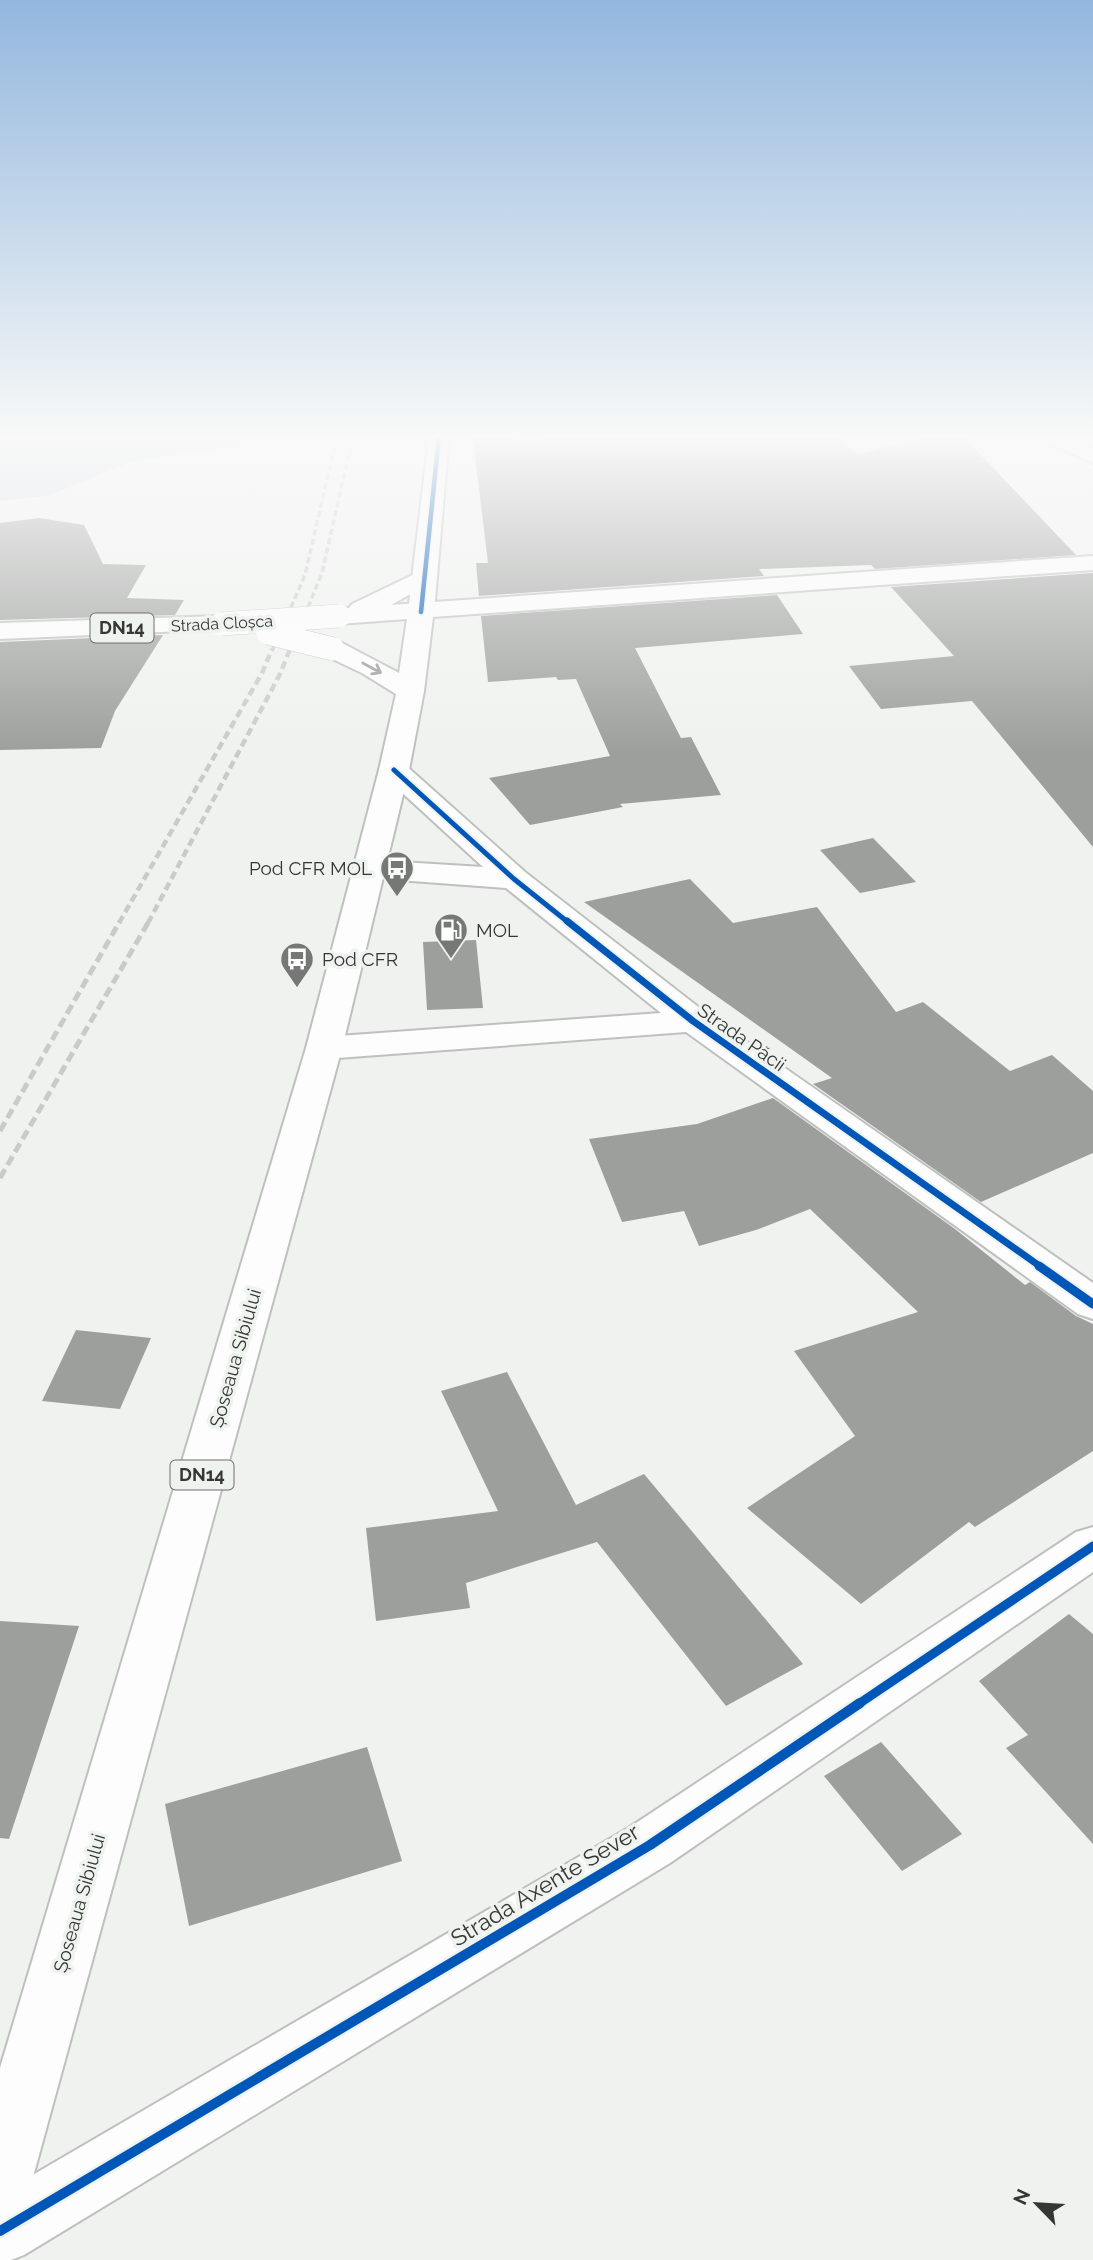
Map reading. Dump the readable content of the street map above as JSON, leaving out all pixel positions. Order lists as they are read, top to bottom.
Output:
{
  "streets": {
    "main road": [
      "Strada Cloșca",
      "DN14",
      "Strada Păcii",
      "Șoseaua Sibiului",
      "Strada Axente Sever"
    ]
  },
  "crossings": [
    ["Strada Cloșca", "DN14"],
    ["Strada Cloșca", "Șoseaua Sibiului"],
    ["DN14", "Șoseaua Sibiului"],
    ["Strada Păcii", "Șoseaua Sibiului"]
  ],
  "places": {
    "bus stop": ["Pod CFR MOL", "Pod CFR"],
    "fuel station": ["MOL"]
  },
  "north": "top left"
}
